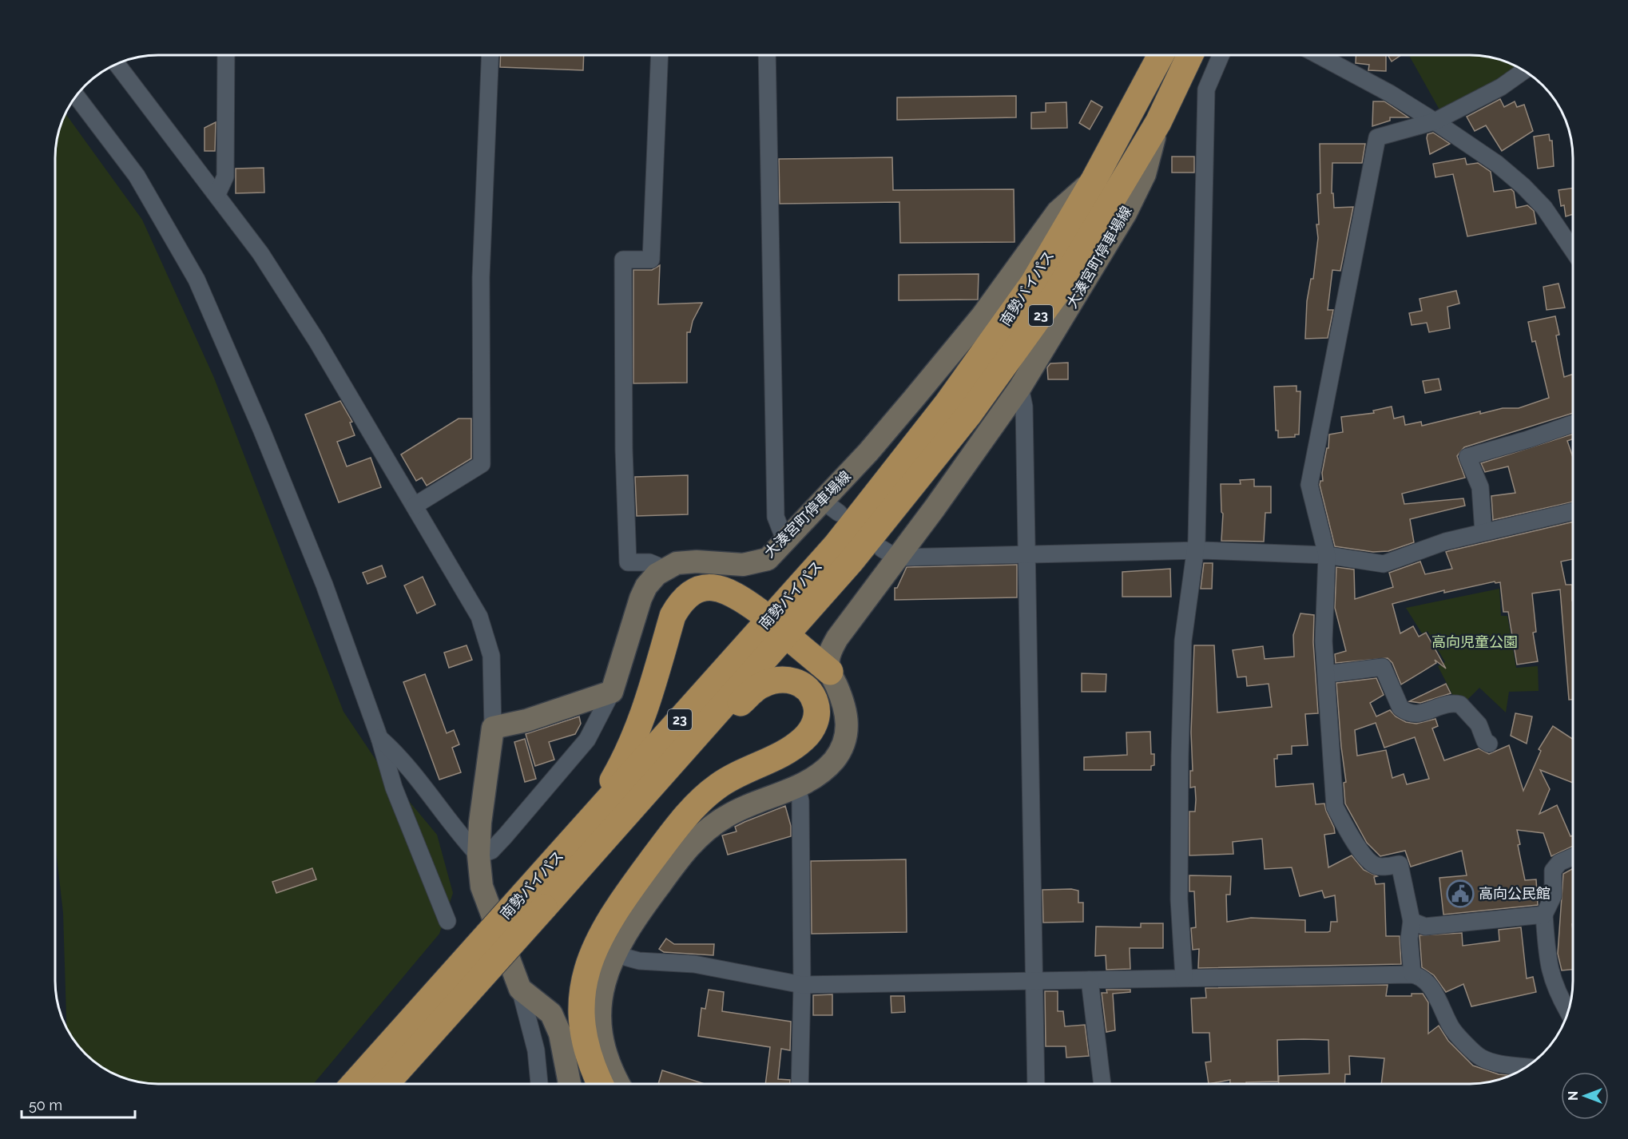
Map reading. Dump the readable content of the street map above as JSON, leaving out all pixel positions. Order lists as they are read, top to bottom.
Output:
{
  "streets": {
    "highway": ["南勢バイパス", "23"],
    "main road": ["大湊宮町停車場線"]
  },
  "crossings": [
    ["大湊宮町停車場線", "南勢バイパス"]
  ],
  "parks": ["高向児童公園"],
  "places": {
    "public building": ["高向公民館"]
  },
  "scale_bar": "50 m",
  "north": "left"
}
